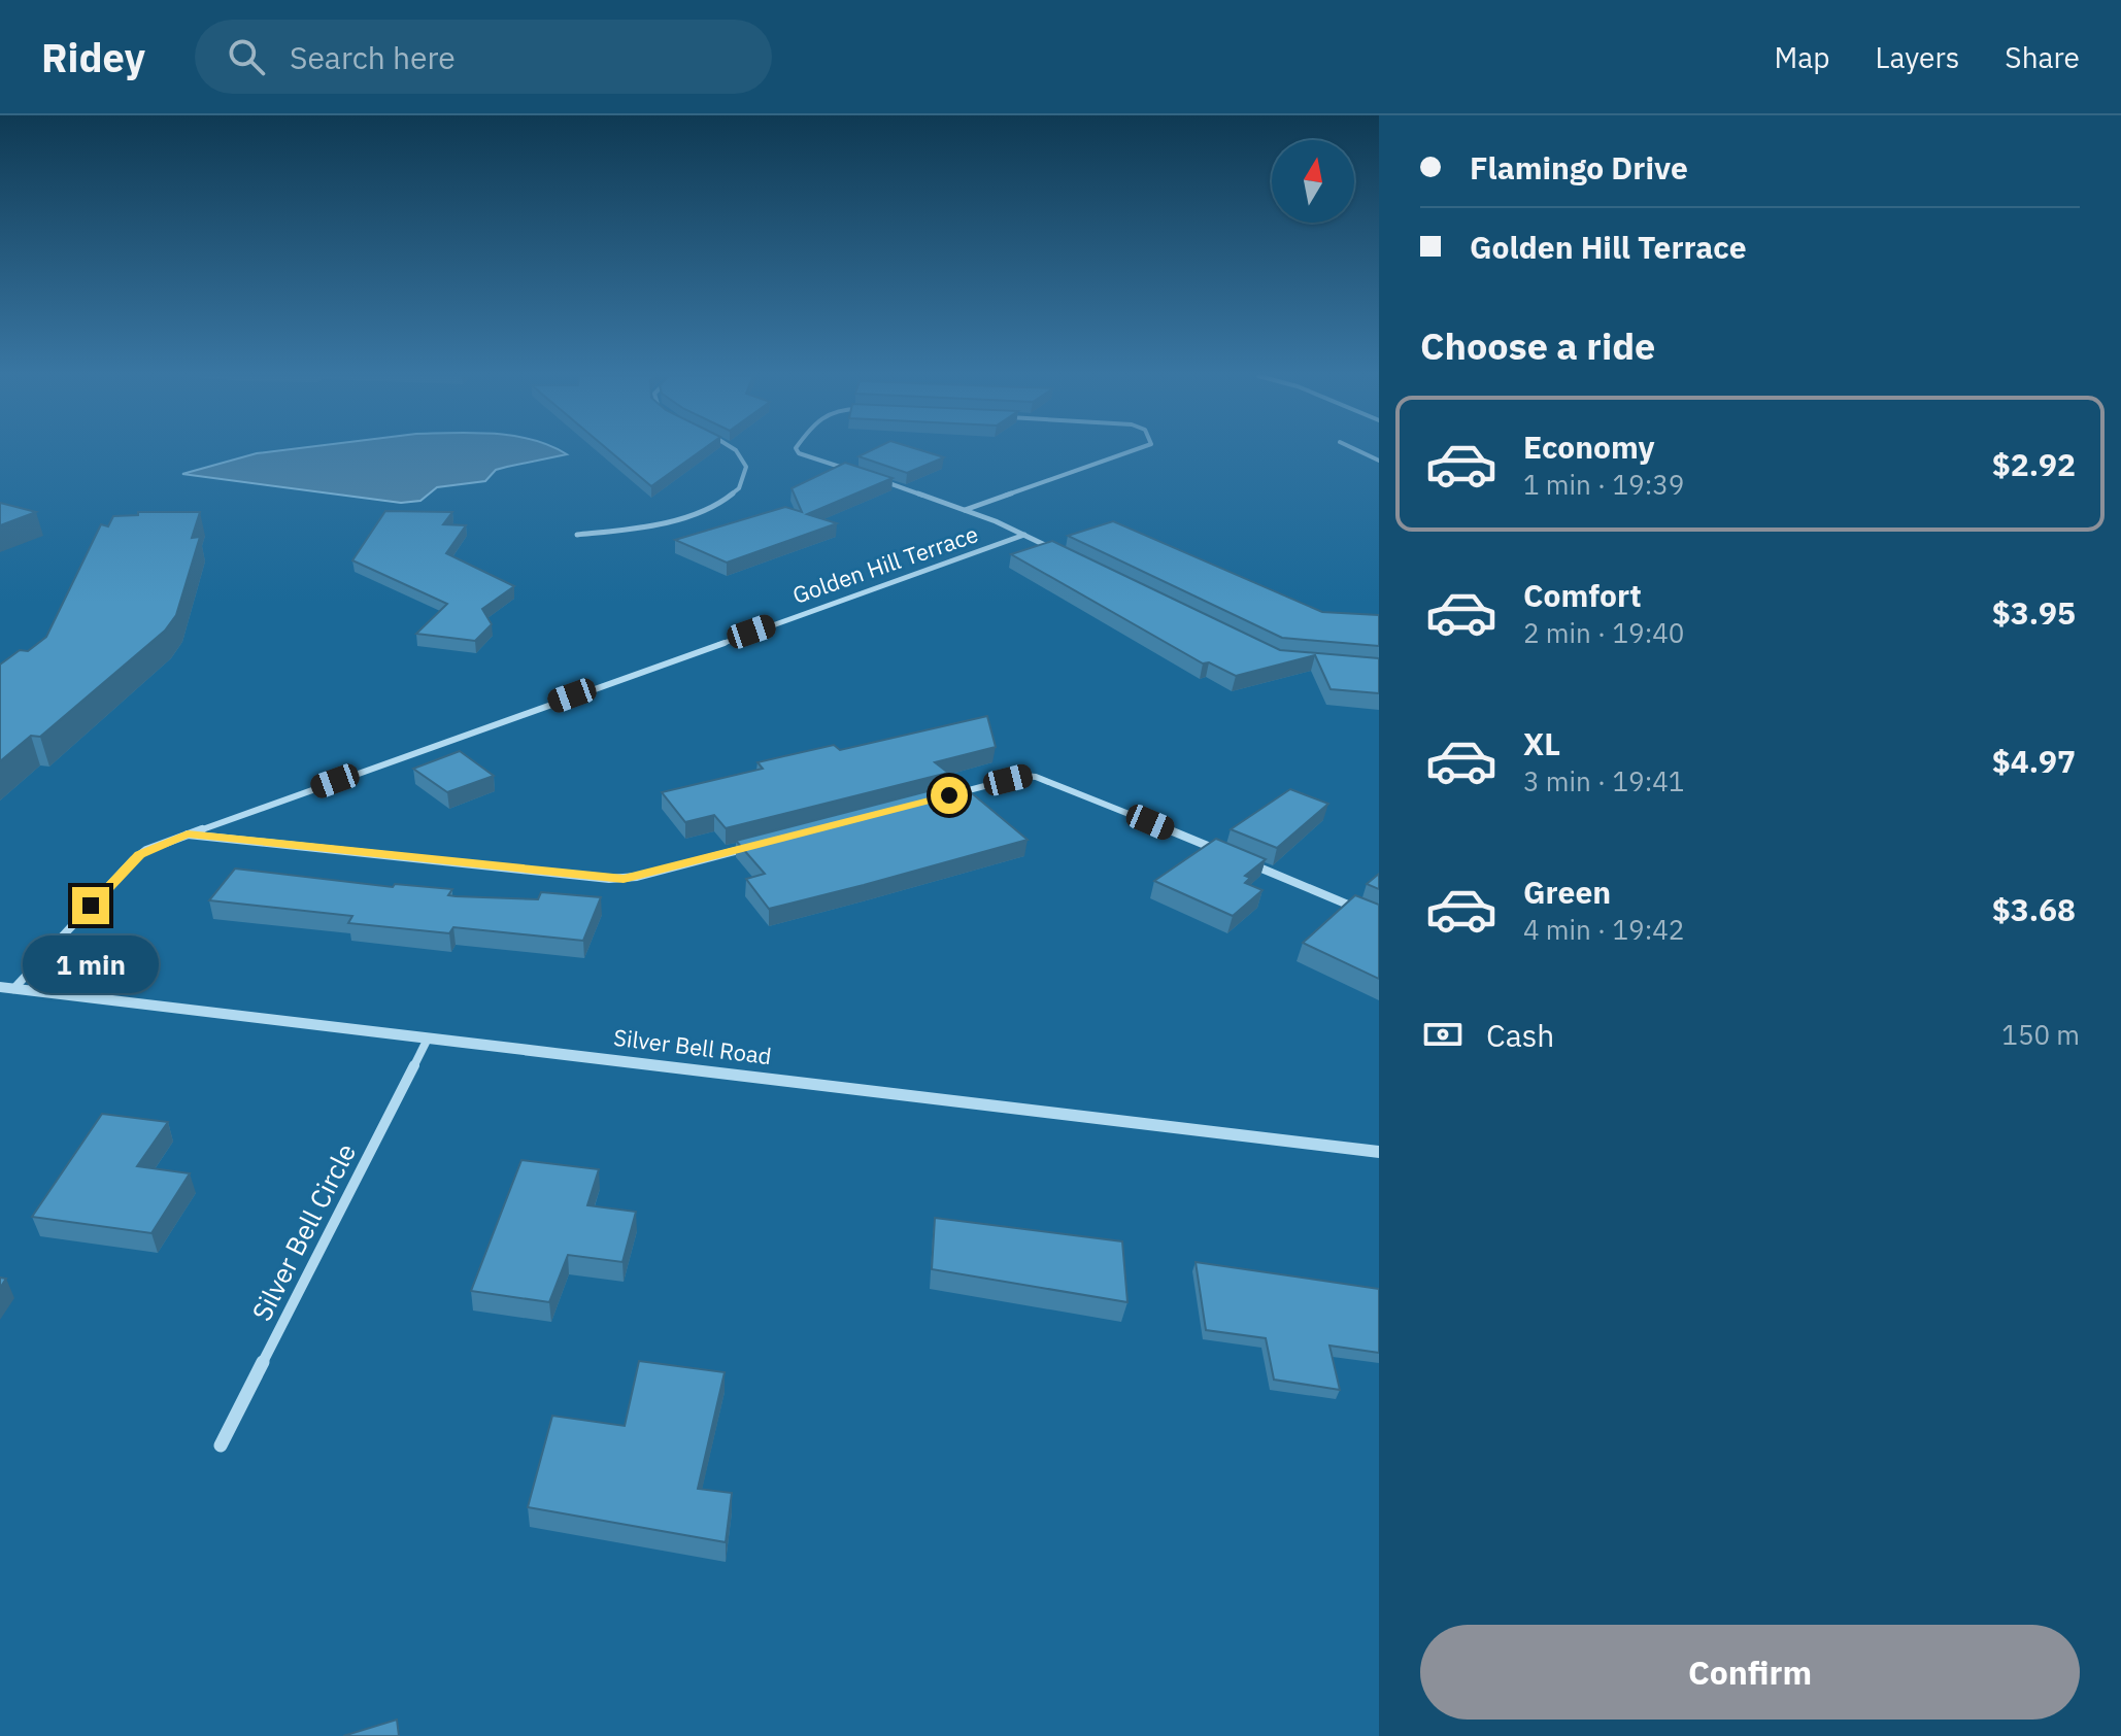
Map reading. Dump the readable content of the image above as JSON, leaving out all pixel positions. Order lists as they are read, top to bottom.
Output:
{
  "streets": {
    "street": ["Golden Hill Terrace", "Silver Bell Road", "Silver Bell Circle"]
  },
  "crossings": [
    ["Golden Hill Terrace", "Silver Bell Road"],
    ["Silver Bell Road", "Silver Bell Circle"]
  ],
  "north": "top",
  "page": {
    "header": "Ridey",
    "search": "Search here",
    "nav": ["Map", "Layers", "Share"],
    "banner": ["Flamingo Drive", "Golden Hill Terrace"],
    "heading": "Choose a ride",
    "list": [
      {
        "name": "Economy",
        "note": "1 min · 19:39",
        "value": "$2.92"
      },
      {
        "name": "Comfort",
        "note": "2 min · 19:40",
        "value": "$3.95"
      },
      {
        "name": "XL",
        "note": "3 min · 19:41",
        "value": "$4.97"
      },
      {
        "name": "Green",
        "note": "4 min · 19:42",
        "value": "$3.68"
      }
    ],
    "bubble": "1 min",
    "pay": ["Cash", "150 m"],
    "buttons": "Confirm"
  }
}
